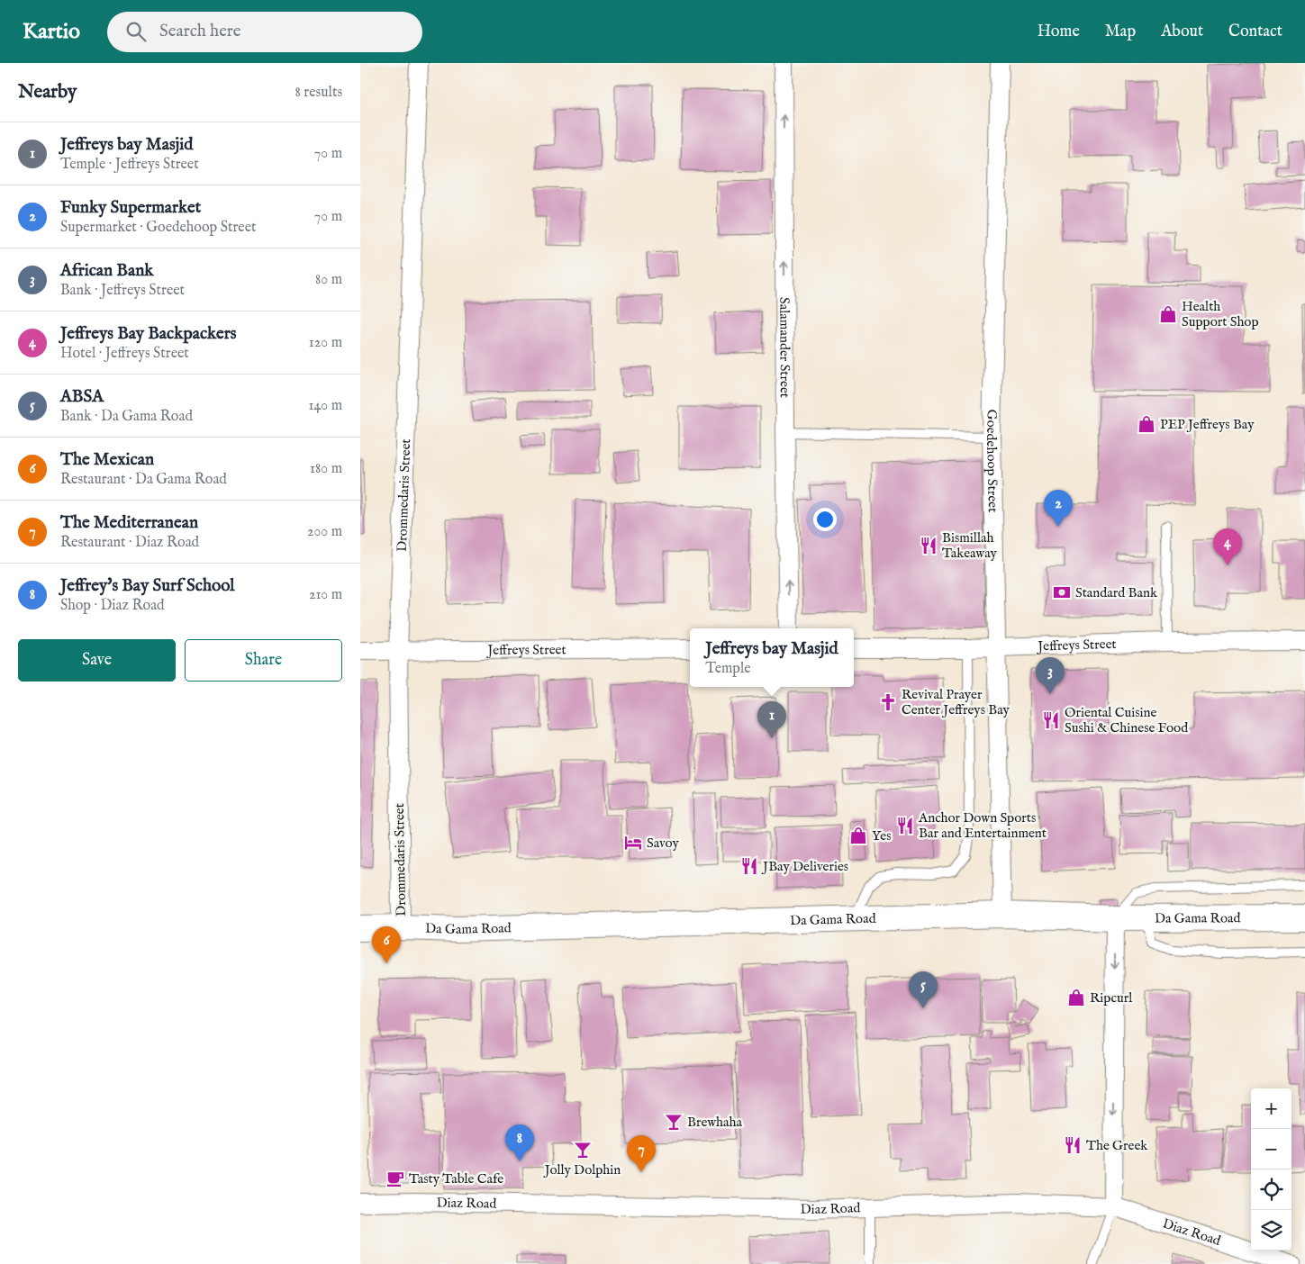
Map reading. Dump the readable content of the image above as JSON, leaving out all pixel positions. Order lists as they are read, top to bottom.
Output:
{
  "streets": {
    "street": [
      "Salamander Street",
      "Goedehoop Street",
      "Drommedaris Street",
      "Jeffreys Street",
      "Da Gama Road",
      "Diaz Road"
    ]
  },
  "crossings": [
    ["Goedehoop Street", "Jeffreys Street"],
    ["Goedehoop Street", "Da Gama Road"],
    ["Drommedaris Street", "Jeffreys Street"],
    ["Drommedaris Street", "Da Gama Road"]
  ],
  "one_way": ["Salamander Street"],
  "places": {
    "shop": [
      "Health Support Shop",
      "PEP Jeffreys Bay",
      "Yes",
      "Ripcurl"
    ],
    "restaurant": [
      "Bismillah Takeaway",
      "Oriental Cuisine Sushi & Chinese Food",
      "Anchor Down Sports Bar and Entertainment",
      "JBay Deliveries",
      "The Greek"
    ],
    "bank": ["Standard Bank"],
    "church": ["Revival Prayer Center Jeffreys Bay"],
    "hotel": ["Savoy"],
    "bar": ["Brewhaha", "Jolly Dolphin"],
    "cafe": ["Tasty Table Cafe"]
  },
  "page": {
    "header": "Kartio",
    "search": "Search here",
    "nav": [
      "Home",
      "Map",
      "About",
      "Contact"
    ],
    "heading": ["Nearby", "8 results"],
    "list": [
      {
        "mark": "1",
        "name": "Jeffreys bay Masjid",
        "note": "Temple · Jeffreys Street",
        "value": "70 m"
      },
      {
        "mark": "2",
        "name": "Funky Supermarket",
        "note": "Supermarket · Goedehoop Street",
        "value": "70 m"
      },
      {
        "mark": "3",
        "name": "African Bank",
        "note": "Bank · Jeffreys Street",
        "value": "80 m"
      },
      {
        "mark": "4",
        "name": "Jeffreys Bay Backpackers",
        "note": "Hotel · Jeffreys Street",
        "value": "120 m"
      },
      {
        "mark": "5",
        "name": "ABSA",
        "note": "Bank · Da Gama Road",
        "value": "140 m"
      },
      {
        "mark": "6",
        "name": "The Mexican",
        "note": "Restaurant · Da Gama Road",
        "value": "180 m"
      },
      {
        "mark": "7",
        "name": "The Mediterranean",
        "note": "Restaurant · Diaz Road",
        "value": "200 m"
      },
      {
        "mark": "8",
        "name": "Jeffrey's Bay Surf School",
        "note": "Shop · Diaz Road",
        "value": "210 m"
      }
    ],
    "pins": [
      "2",
      "4",
      "3",
      "1",
      "6",
      "5",
      "8",
      "7"
    ],
    "buttons": ["Save", "Share"],
    "popup": ["Jeffreys bay Masjid", "Temple"],
    "map_buttons": ["+", "−"]
  }
}
